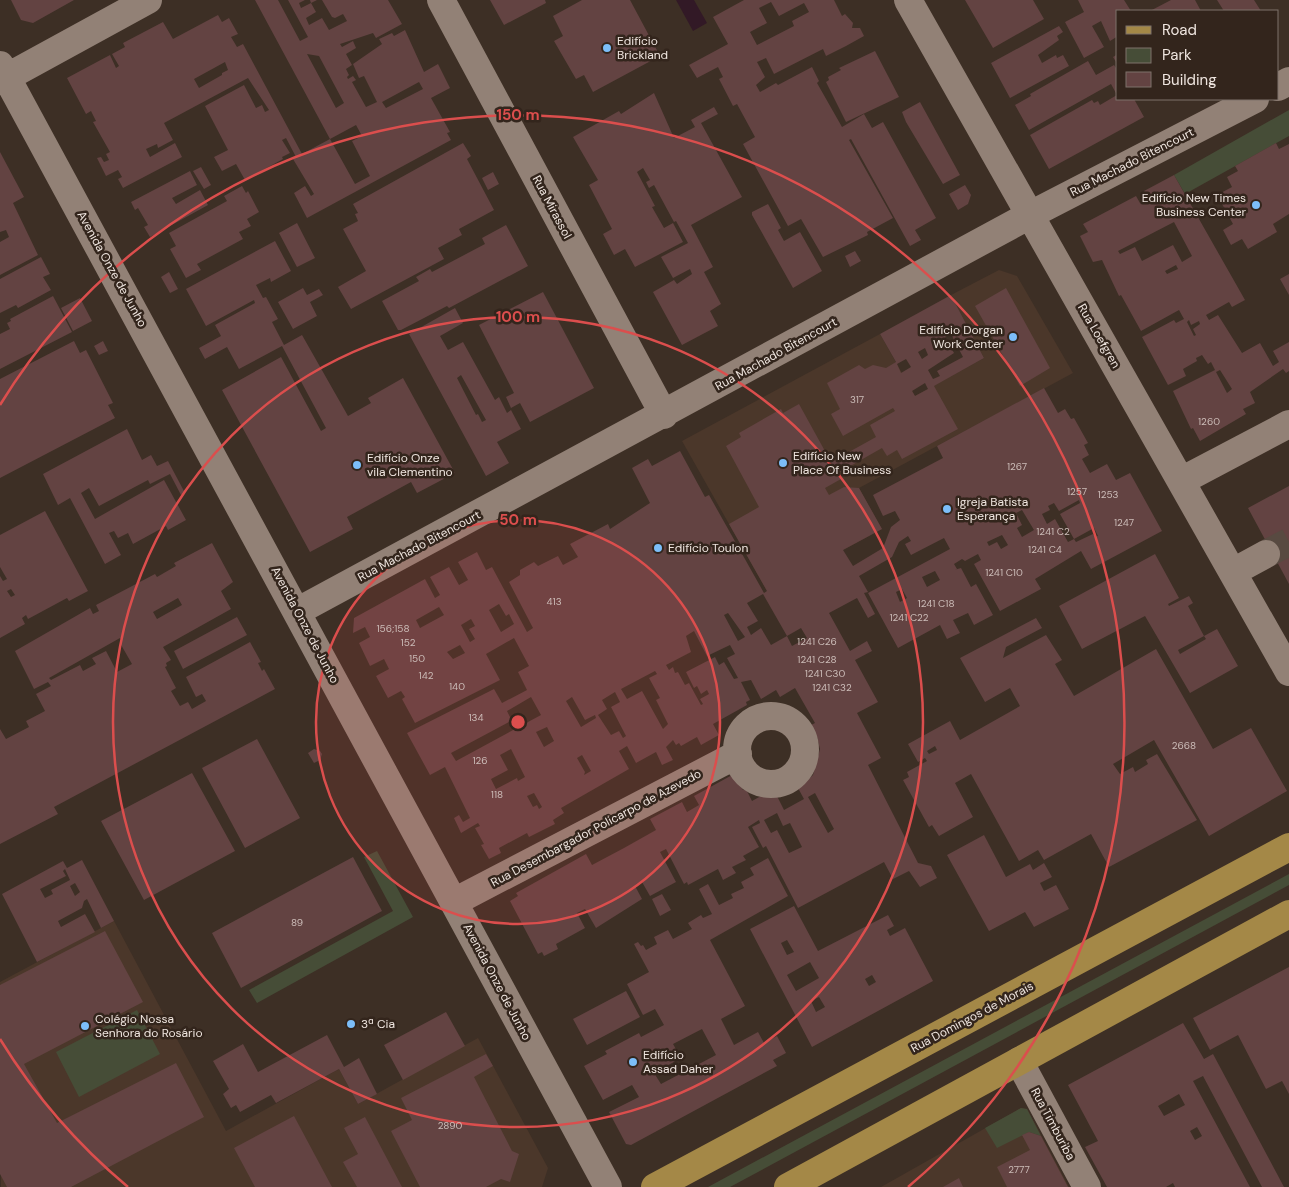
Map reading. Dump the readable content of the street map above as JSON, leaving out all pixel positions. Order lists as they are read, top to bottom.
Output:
{
  "streets": {
    "main road": ["Rua Domingos de Morais"],
    "street": [
      "Rua Machado Bitencourt",
      "Rua Mirassol",
      "Avenida Onze de Junho",
      "Rua Loefgren",
      "Rua Desembargador Policarpo de Azevedo",
      "Rua Timburiba"
    ]
  },
  "crossings": [
    ["Rua Machado Bitencourt", "Rua Mirassol"],
    ["Rua Machado Bitencourt", "Avenida Onze de Junho"],
    ["Rua Machado Bitencourt", "Rua Loefgren"],
    ["Avenida Onze de Junho", "Rua Desembargador Policarpo de Azevedo"]
  ],
  "places": [
    "Edifício Brickland",
    "Edifício New Times Business Center",
    "Edifício Dorgan Work Center",
    "Edifício New Place Of Business",
    "Edifício Onze vila Clementino",
    "Igreja Batista Esperança",
    "Edifício Toulon",
    "3ª Cia",
    "Colégio Nossa Senhora do Rosário",
    "Edifício Assad Daher"
  ],
  "house_numbers": [
    "317",
    "1260",
    "1267",
    "1257",
    "1253",
    "1247",
    "1241 C2",
    "1241 C4",
    "1241 C10",
    "413",
    "1241 C18",
    "1241 C22",
    "156;158",
    "1241 C26",
    "152",
    "150",
    "1241 C28",
    "1241 C30",
    "142",
    "140",
    "1241 C32",
    "134",
    "2668",
    "126",
    "118",
    "89",
    "2890",
    "2777"
  ],
  "legend": ["Road", "Park", "Building"],
  "rings": ["150 m", "100 m", "50 m"]
}
